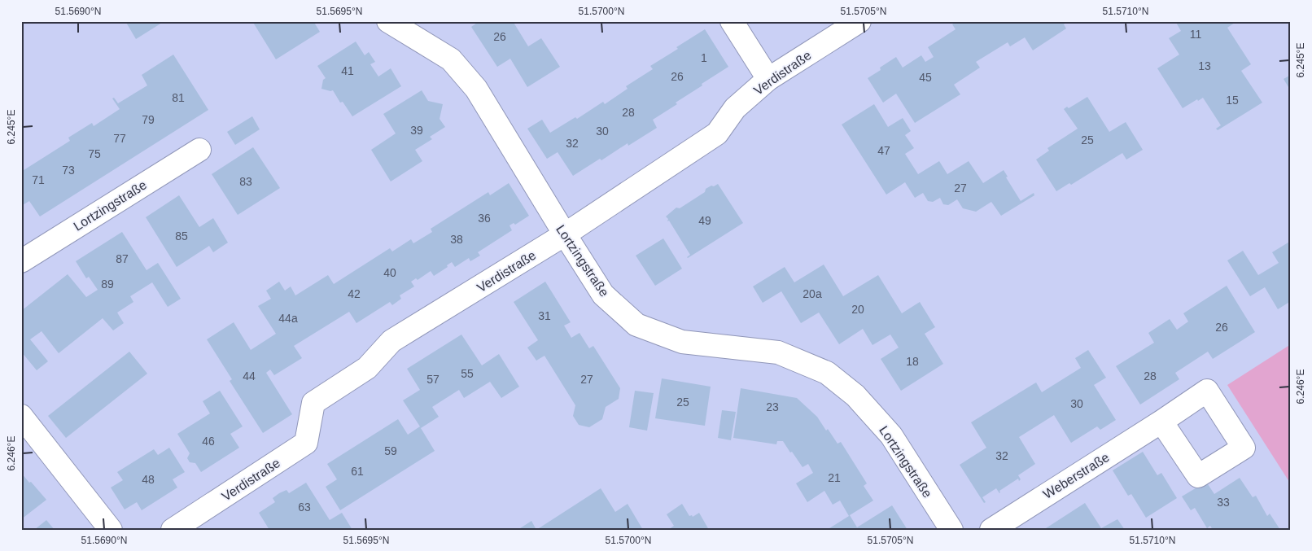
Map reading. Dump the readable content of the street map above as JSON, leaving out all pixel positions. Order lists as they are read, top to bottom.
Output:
{
  "streets": {
    "street": ["Verdistraße", "Lortzingstraße", "Weberstraße"]
  },
  "crossings": [
    ["Verdistraße", "Lortzingstraße"]
  ],
  "house_numbers": [
    "11",
    "26",
    "1",
    "13",
    "41",
    "26",
    "45",
    "81",
    "15",
    "28",
    "79",
    "39",
    "30",
    "77",
    "25",
    "32",
    "47",
    "75",
    "73",
    "71",
    "83",
    "27",
    "36",
    "49",
    "85",
    "38",
    "87",
    "40",
    "89",
    "42",
    "20a",
    "20",
    "31",
    "44a",
    "26",
    "18",
    "55",
    "44",
    "28",
    "57",
    "27",
    "25",
    "30",
    "23",
    "46",
    "59",
    "32",
    "61",
    "21",
    "48",
    "33",
    "63"
  ],
  "coordinates": [
    "51.5690°N",
    "51.5695°N",
    "51.5700°N",
    "51.5705°N",
    "51.5710°N",
    "6.245°E",
    "6.246°E"
  ]
}
